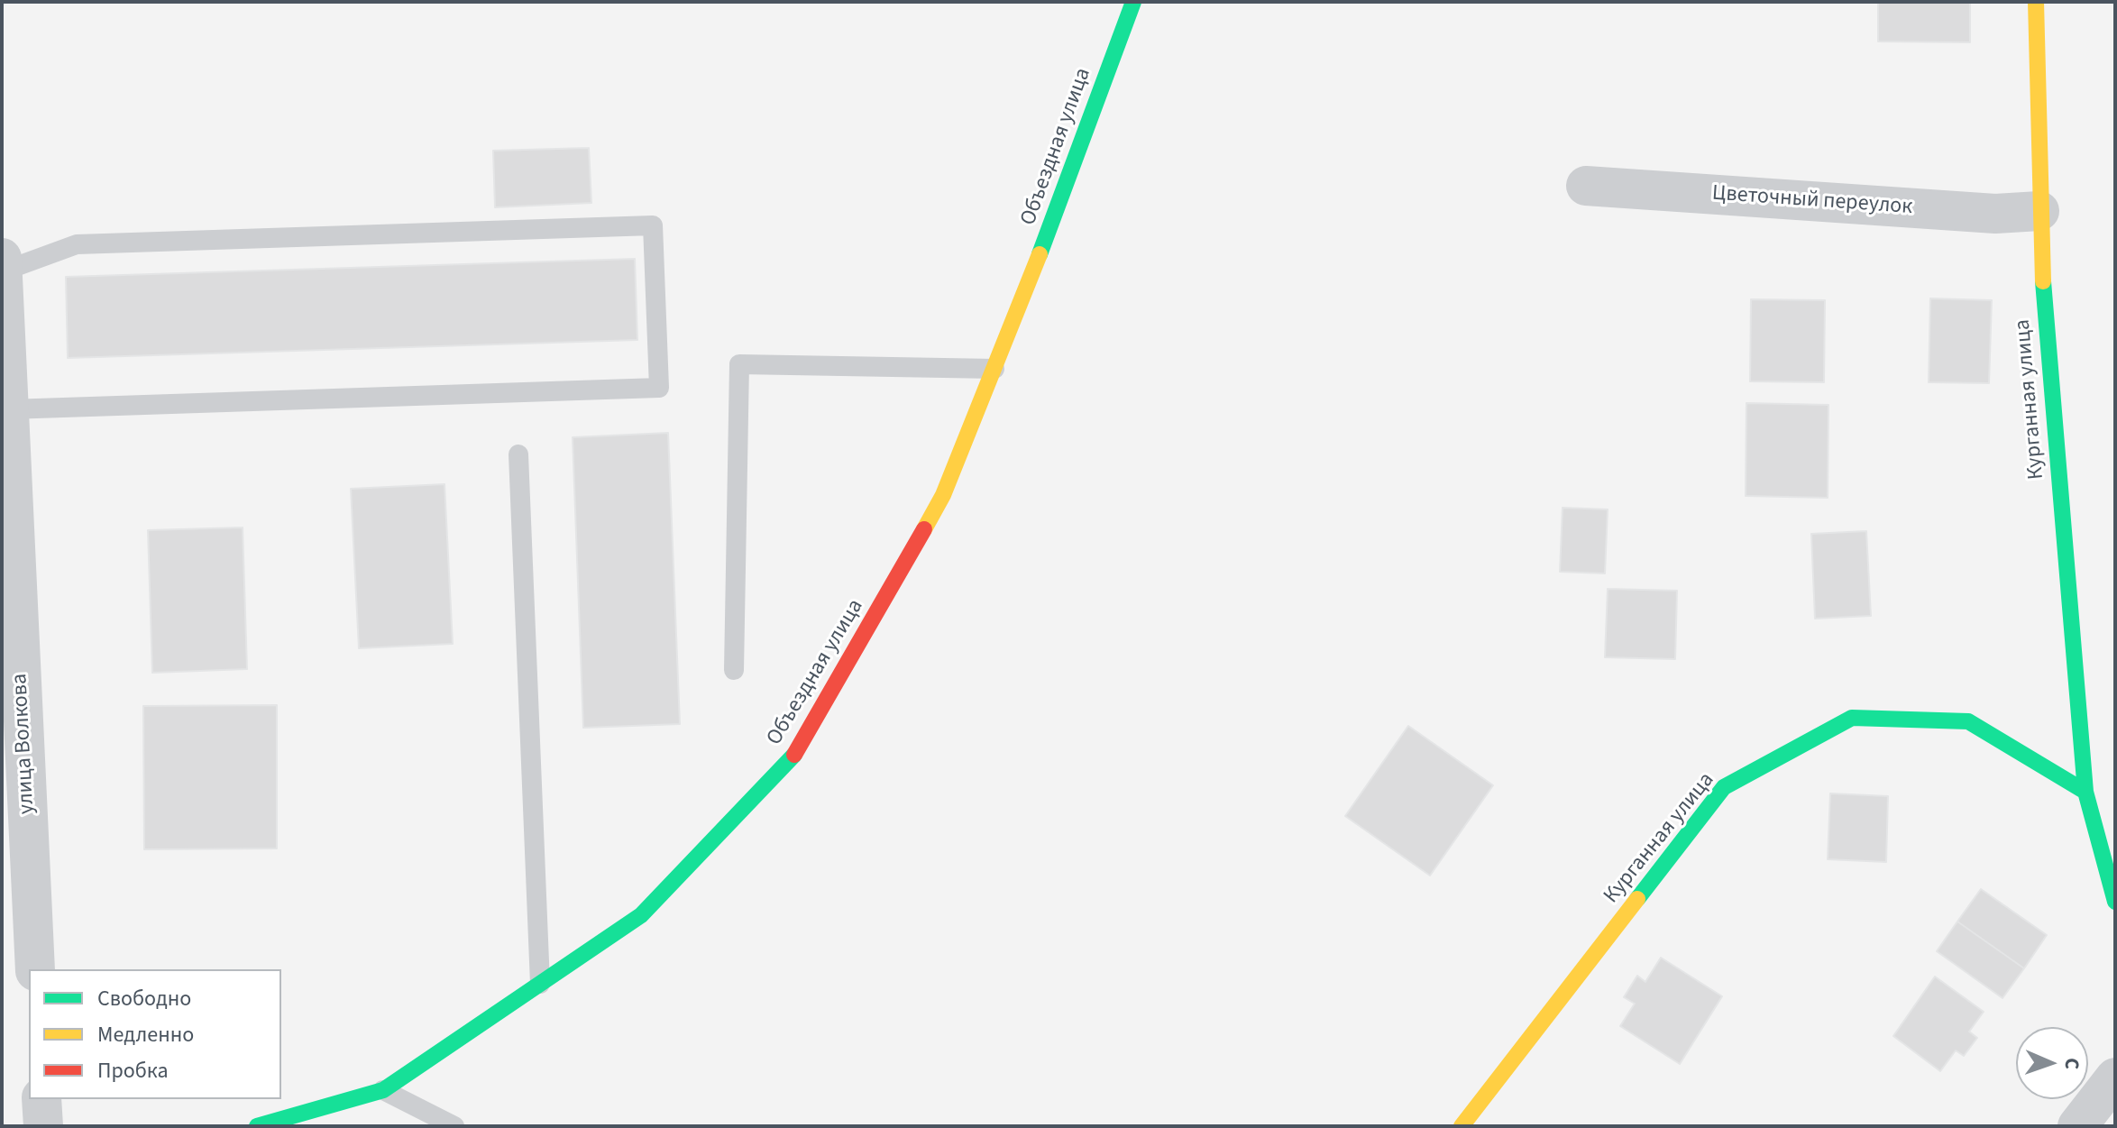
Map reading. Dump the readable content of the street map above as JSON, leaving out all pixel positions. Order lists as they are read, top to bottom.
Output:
{
  "streets": {
    "street": [
      "Объездная улица",
      "Цветочный переулок",
      "Курганная улица",
      "улица Волкова"
    ]
  },
  "crossings": [
    ["Цветочный переулок", "Курганная улица"]
  ],
  "legend": ["Свободно", "Медленно", "Пробка"],
  "north": "right"
}
